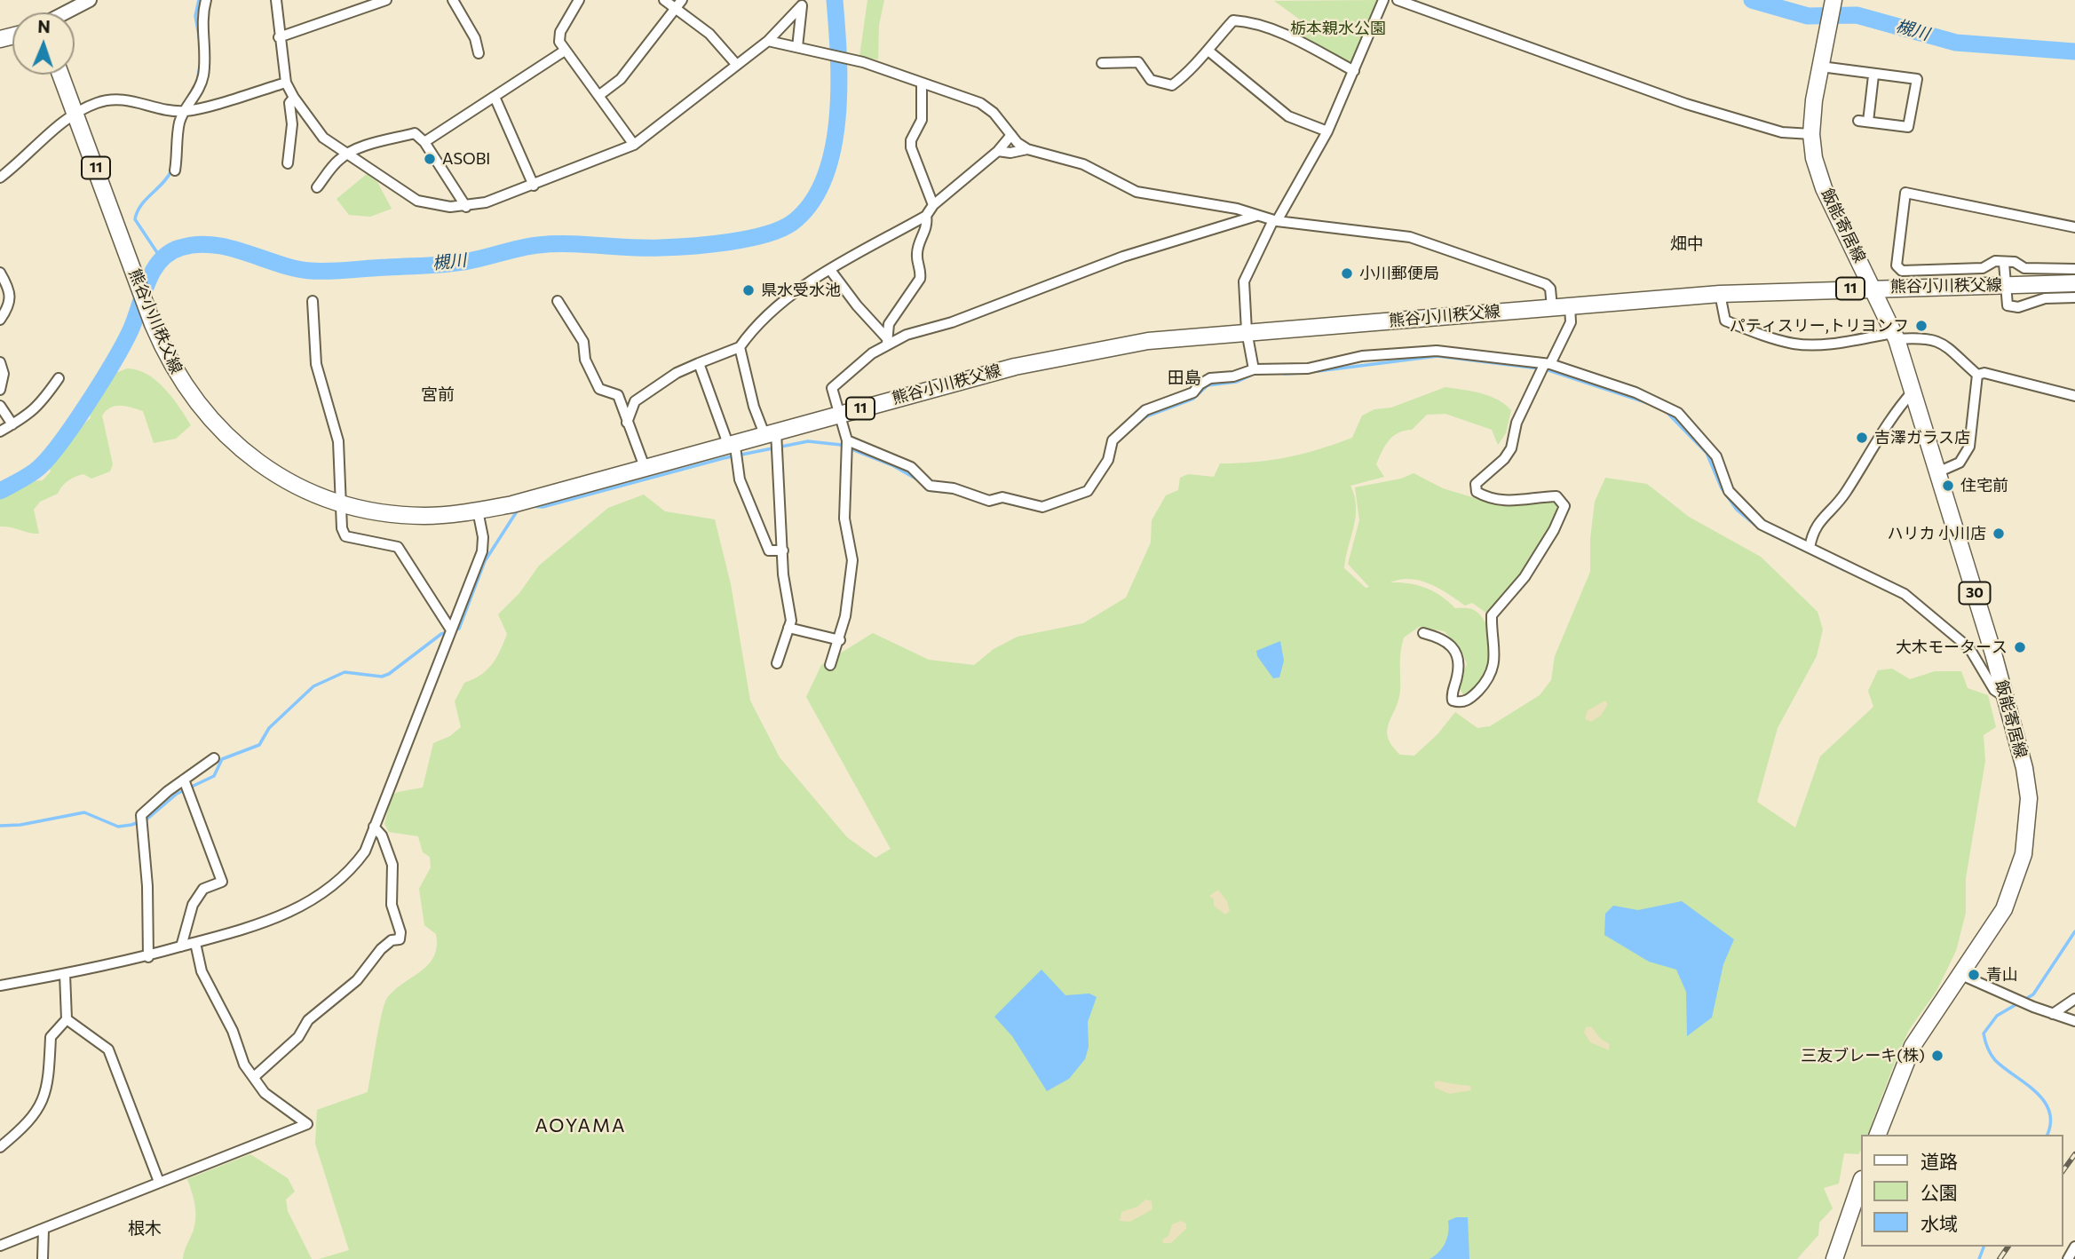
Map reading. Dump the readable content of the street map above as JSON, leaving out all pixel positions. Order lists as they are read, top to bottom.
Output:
{
  "streets": {
    "main road": [
      "11",
      "飯能寄居線",
      "熊谷小川秩父線",
      "30"
    ]
  },
  "crossings": [
    ["飯能寄居線", "熊谷小川秩父線"]
  ],
  "districts": [
    "畑中",
    "田島",
    "宮前",
    "AOYAMA",
    "根木"
  ],
  "water": ["槻川"],
  "parks": ["栃本親水公園"],
  "places": [
    "ASOBI",
    "小川郵便局",
    "県水受水池",
    "パティスリー,トリヨンフ",
    "吉澤ガラス店",
    "住宅前",
    "ハリカ 小川店",
    "大木モータース",
    "青山",
    "三友ブレーキ(株)"
  ],
  "legend": ["道路", "公園", "水域"],
  "north": "top"
}
